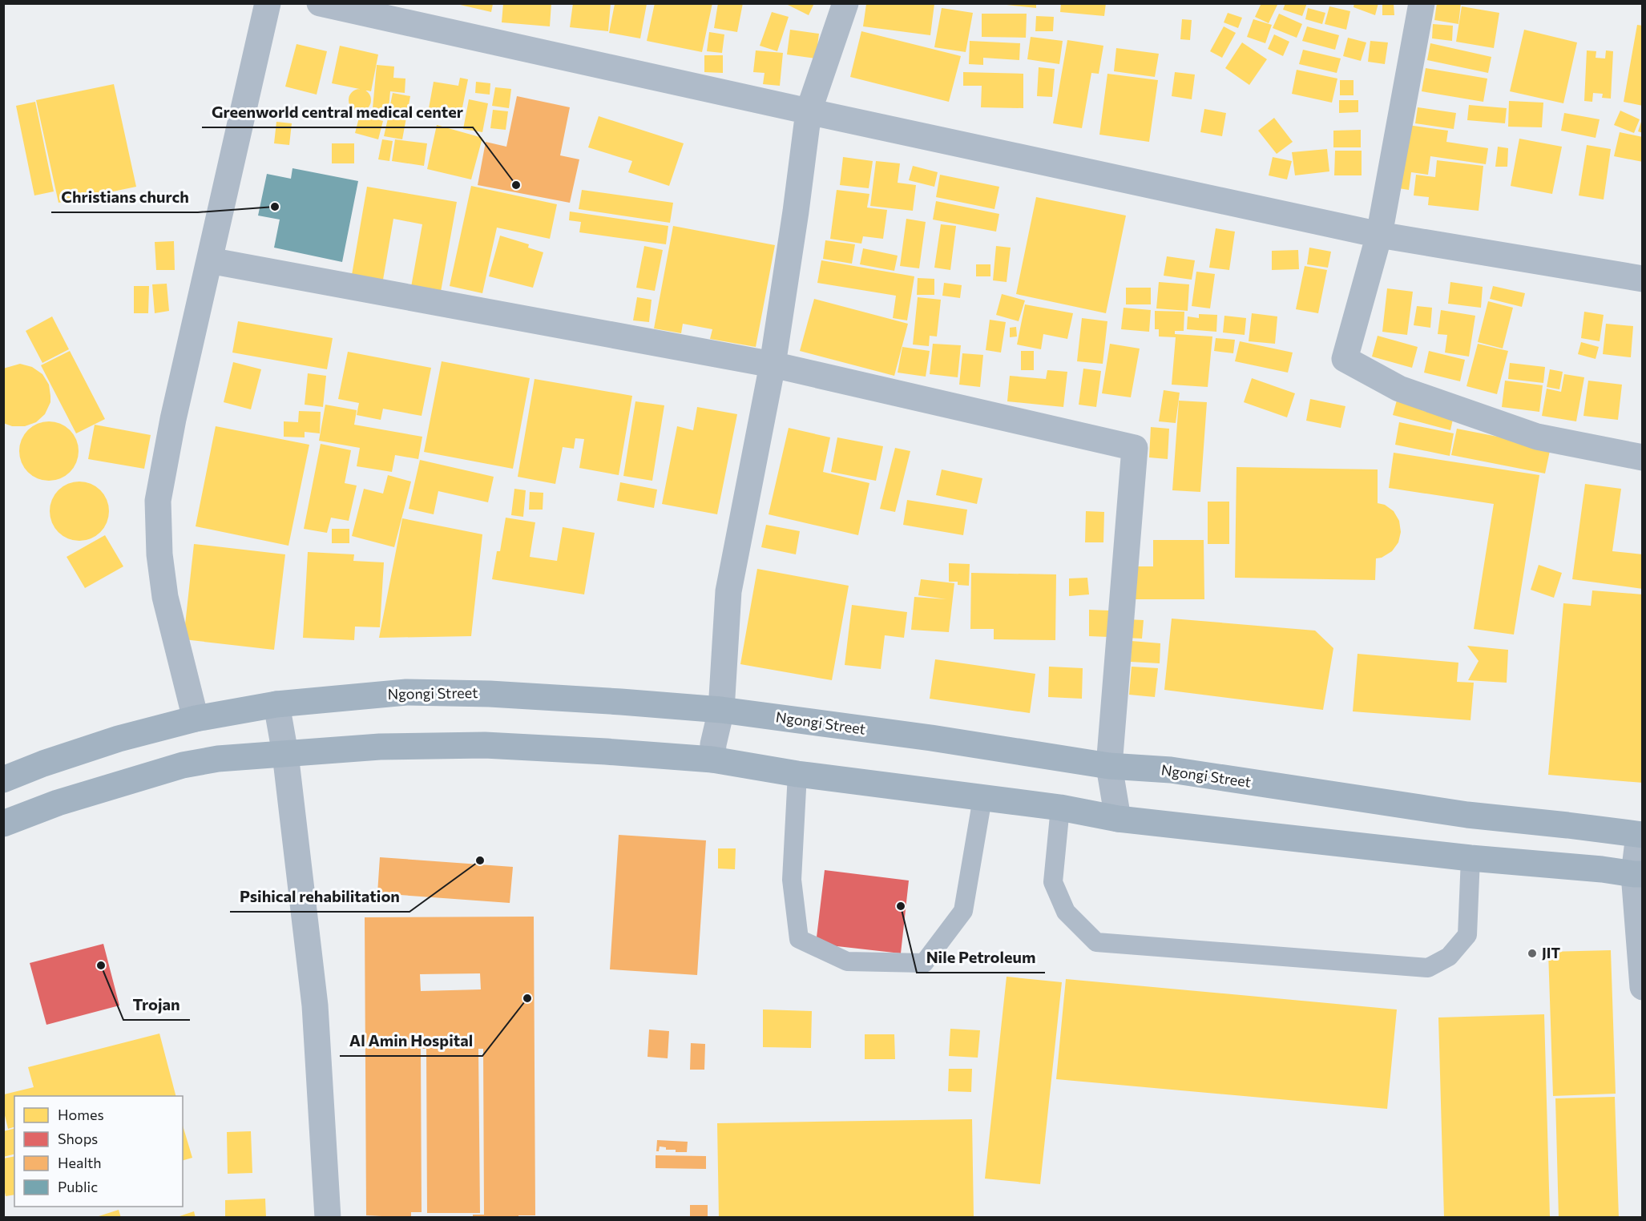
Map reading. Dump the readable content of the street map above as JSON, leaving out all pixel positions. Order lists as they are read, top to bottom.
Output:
{
  "streets": {
    "main road": ["Ngongi Street"]
  },
  "places": [
    "Greenworld central medical center",
    "Christians church",
    "Psihical rehabilitation",
    "Nile Petroleum",
    "JIT",
    "Trojan",
    "Al Amin Hospital"
  ],
  "legend": [
    "Homes",
    "Shops",
    "Health",
    "Public"
  ]
}
